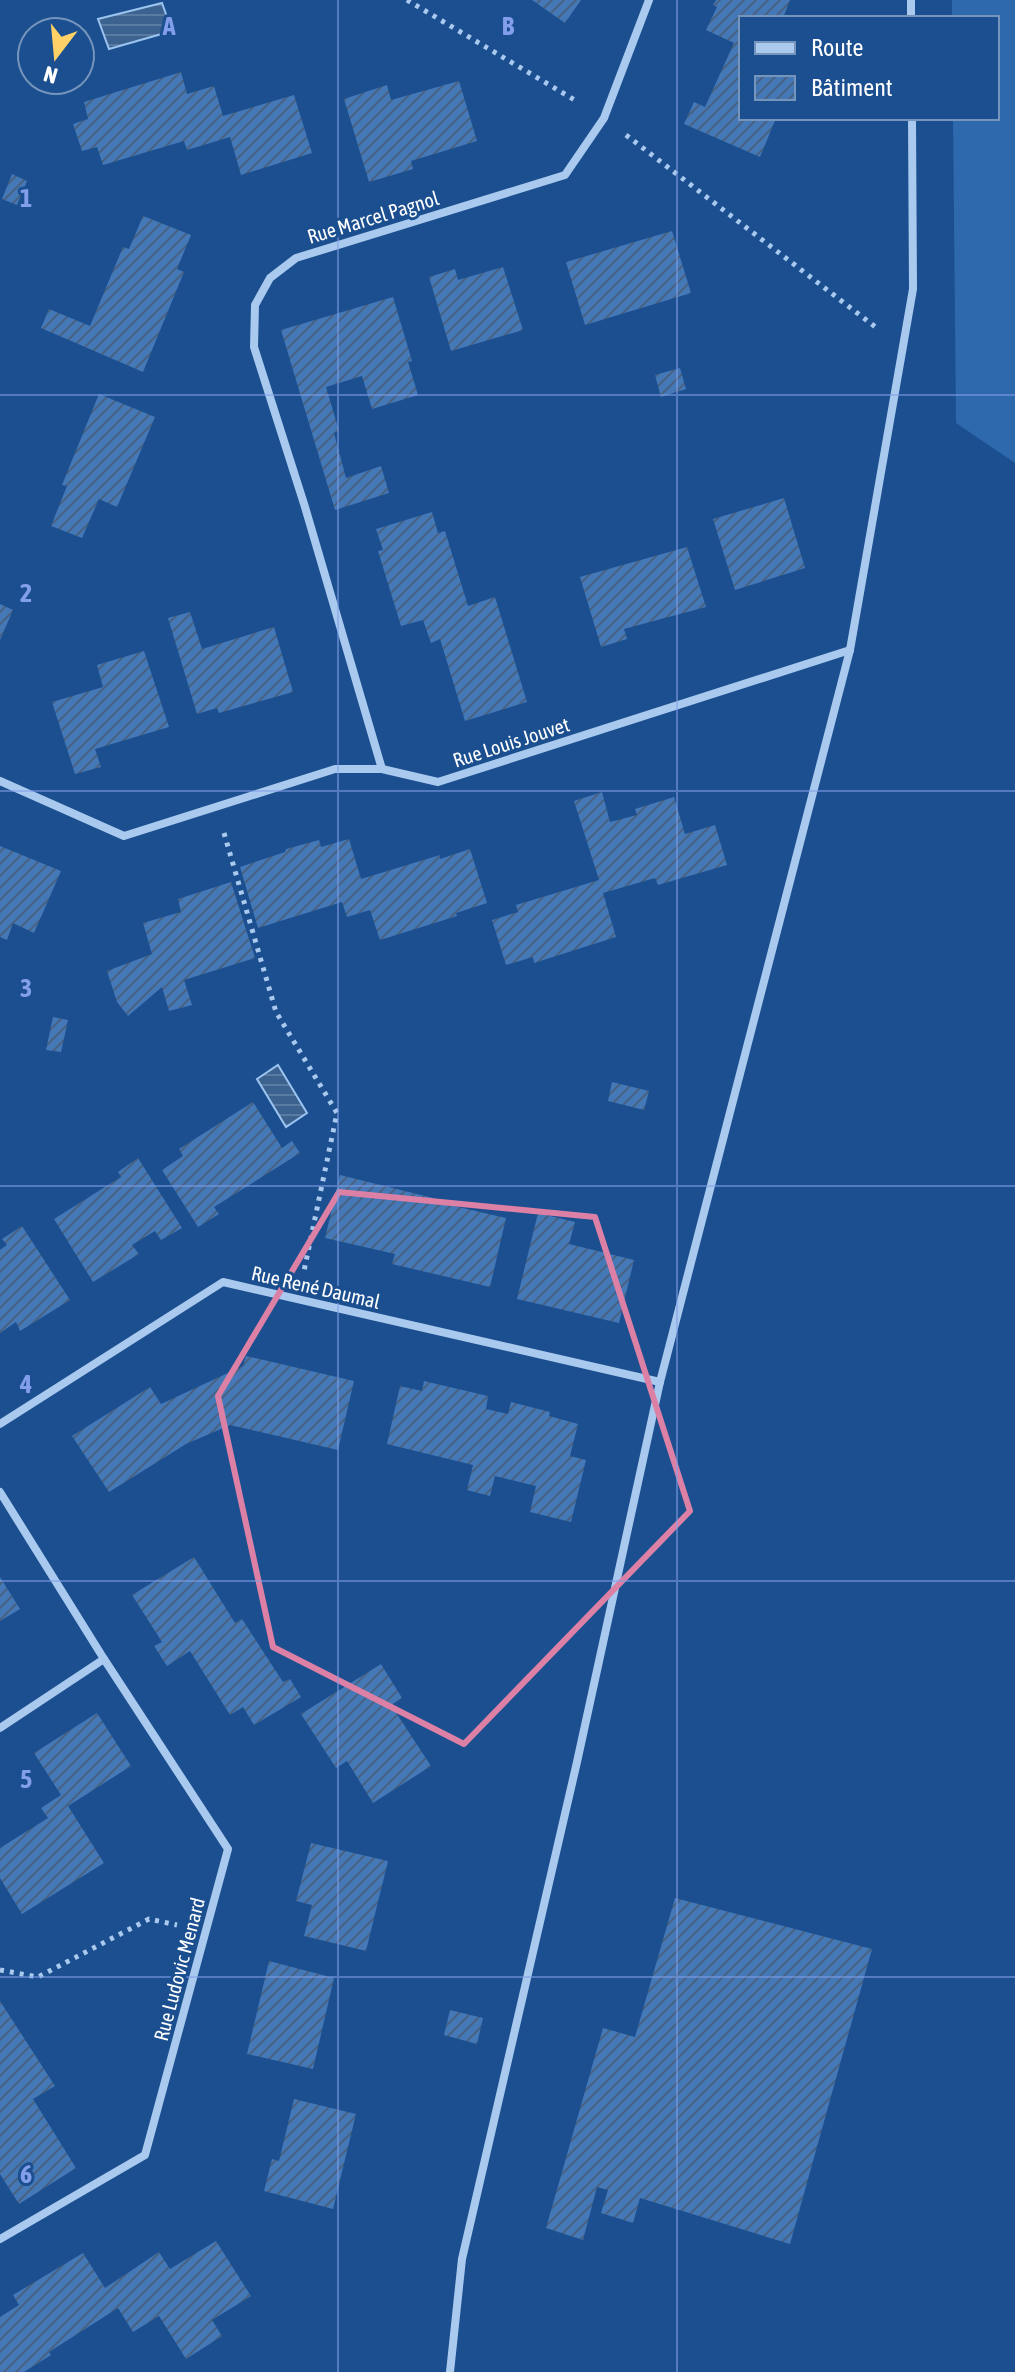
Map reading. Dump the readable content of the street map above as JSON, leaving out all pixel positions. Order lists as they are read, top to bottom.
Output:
{
  "streets": {
    "street": [
      "Rue Marcel Pagnol",
      "Rue Louis Jouvet",
      "Rue René Daumal",
      "Rue Ludovic Menard"
    ]
  },
  "crossings": [
    ["Rue Marcel Pagnol", "Rue Louis Jouvet"]
  ],
  "legend": ["Route", "Bâtiment"],
  "north": "bottom",
  "grid": {
    "columns": ["A", "B"],
    "rows": [
      "1",
      "2",
      "3",
      "4",
      "5",
      "6"
    ]
  }
}
